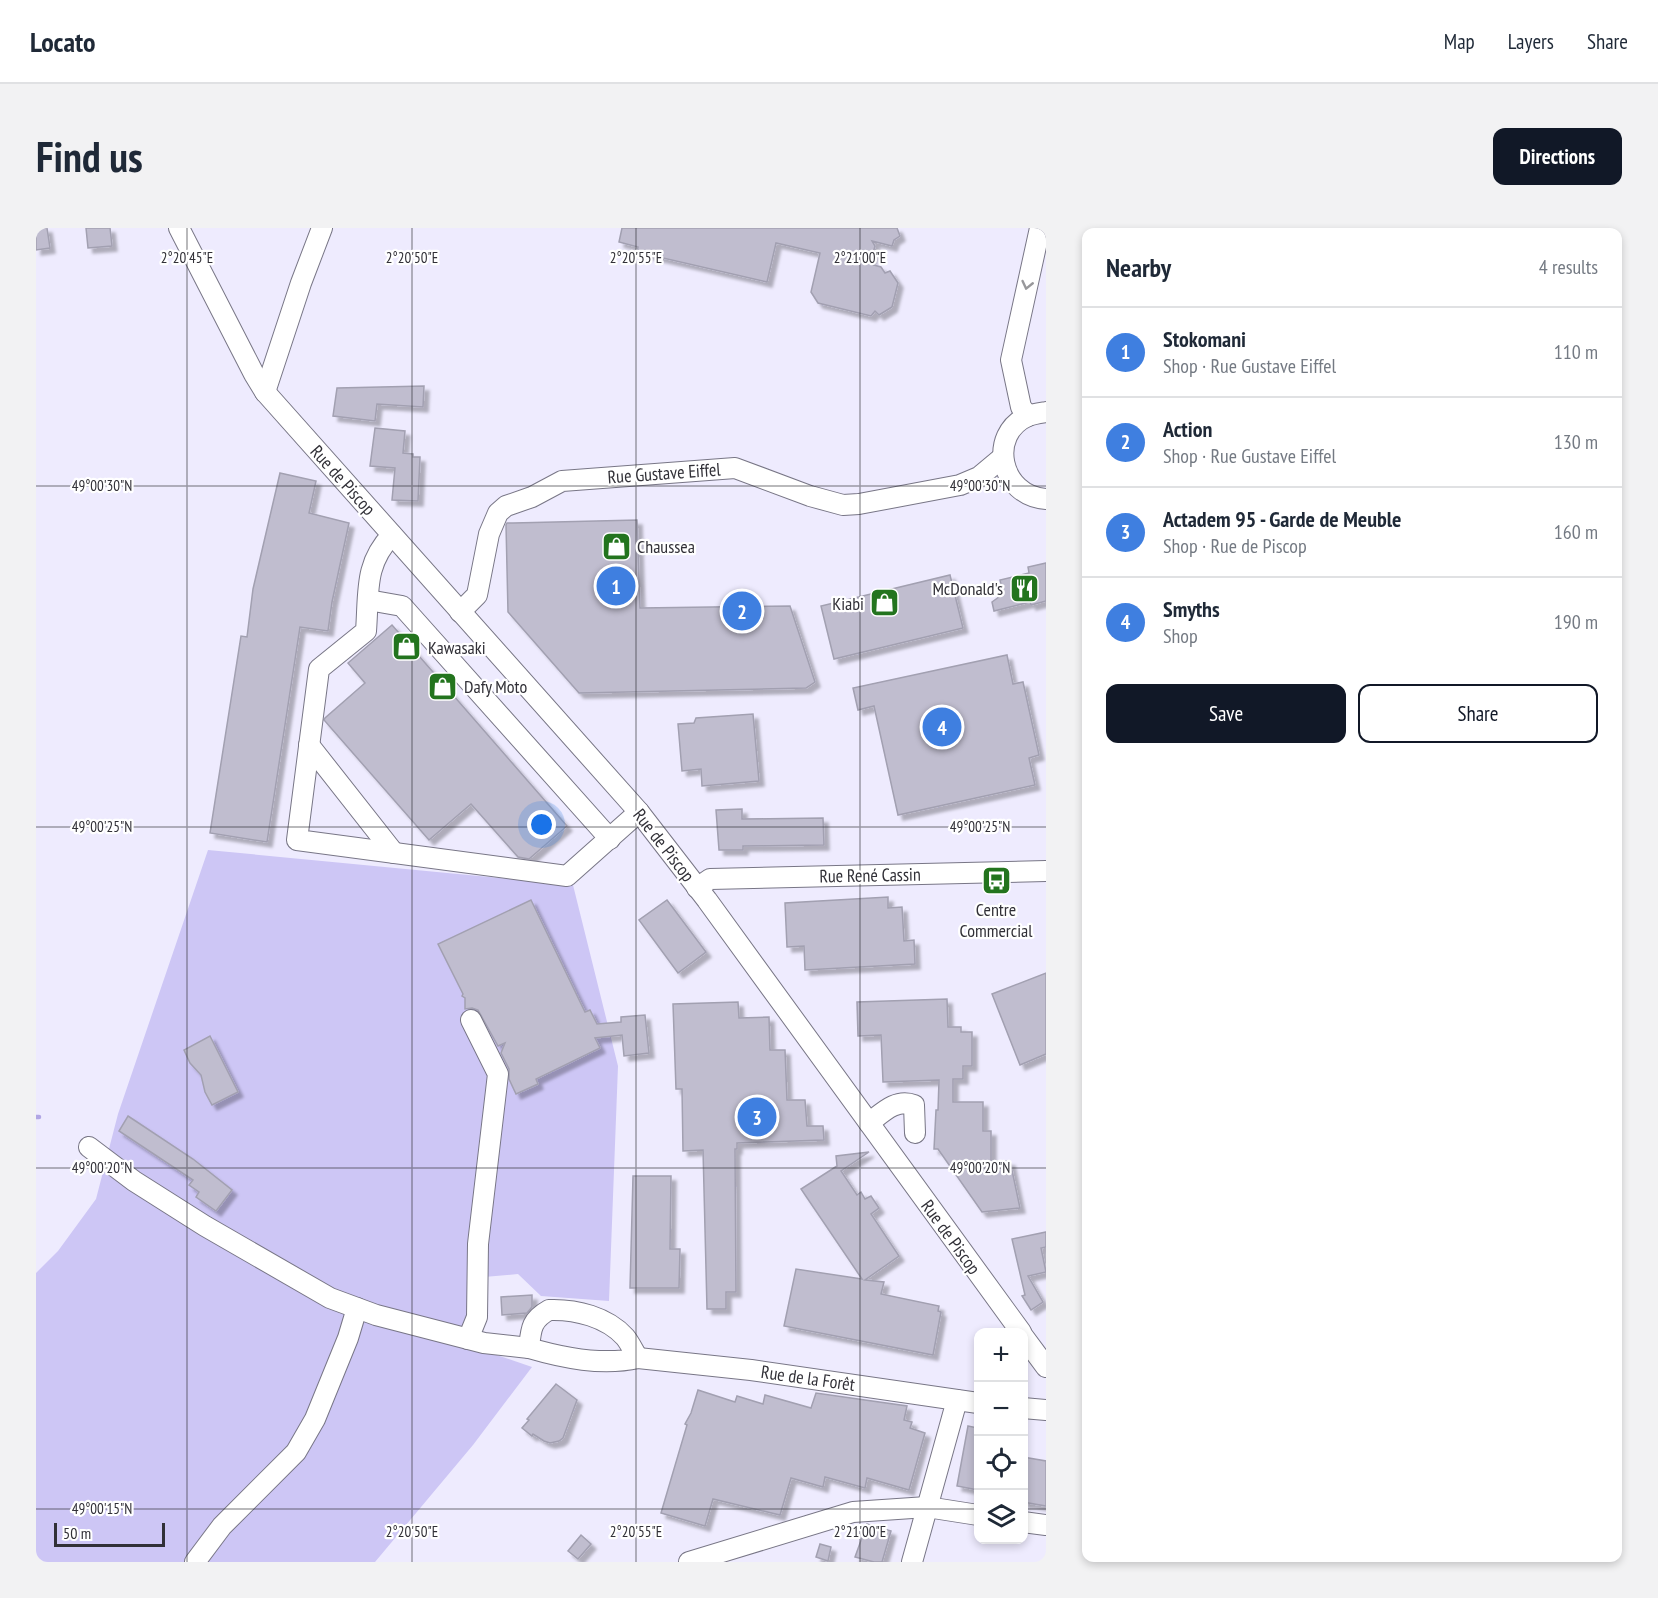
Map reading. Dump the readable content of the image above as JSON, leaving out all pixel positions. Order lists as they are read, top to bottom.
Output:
{
  "streets": {
    "street": [
      "Rue Gustave Eiffel",
      "Rue de Piscop",
      "Rue René Cassin",
      "Rue de la Forêt"
    ]
  },
  "crossings": [
    ["Rue Gustave Eiffel", "Rue de Piscop"],
    ["Rue de Piscop", "Rue René Cassin"]
  ],
  "places": {
    "shop": [
      "Chaussea",
      "Kiabi",
      "Kawasaki",
      "Dafy Moto"
    ],
    "restaurant": ["McDonald's"],
    "bus stop": ["Centre Commercial"]
  },
  "scale_bar": "50 m",
  "page": {
    "header": "Locato",
    "nav": ["Map", "Layers", "Share"],
    "buttons": [
      "Directions",
      ["Save", "Share"]
    ],
    "title": "Find us",
    "heading": ["Nearby", "4 results"],
    "list": [
      {
        "mark": "1",
        "name": "Stokomani",
        "note": "Shop · Rue Gustave Eiffel",
        "value": "110 m"
      },
      {
        "mark": "2",
        "name": "Action",
        "note": "Shop · Rue Gustave Eiffel",
        "value": "130 m"
      },
      {
        "mark": "3",
        "name": "Actadem 95 - Garde de Meuble",
        "note": "Shop · Rue de Piscop",
        "value": "160 m"
      },
      {
        "mark": "4",
        "name": "Smyths",
        "note": "Shop",
        "value": "190 m"
      }
    ],
    "pins": [
      "1",
      "2",
      "4",
      "3"
    ],
    "map_buttons": ["+", "−"],
    "scale": "50 m"
  },
  "coordinates": [
    "2°20'45\"E",
    "2°20'50\"E",
    "2°20'55\"E",
    "2°21'00\"E",
    "49°00'30\"N",
    "49°00'25\"N",
    "49°00'20\"N",
    "49°00'15\"N"
  ]
}
